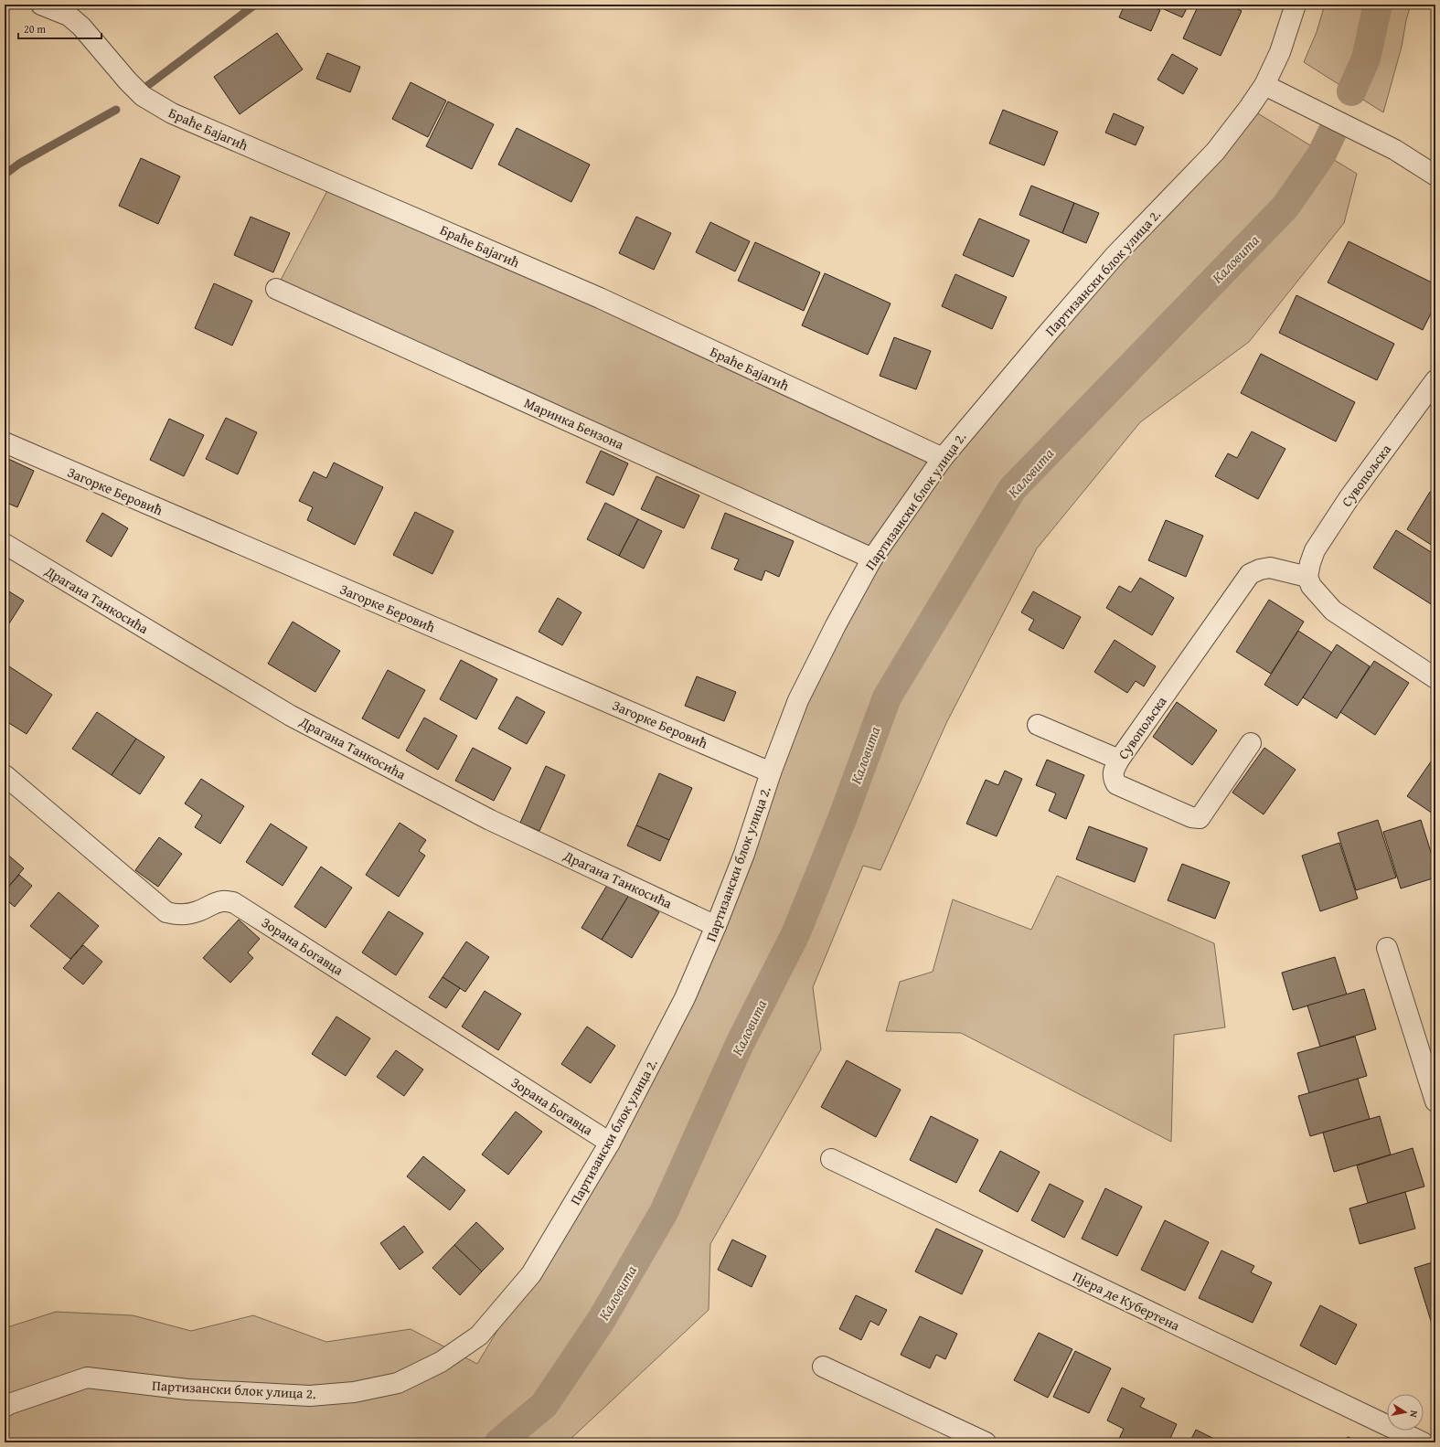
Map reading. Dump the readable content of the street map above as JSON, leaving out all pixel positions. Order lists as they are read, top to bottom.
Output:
{
  "streets": {
    "street": [
      "Браће Бајагић",
      "Партизански блок улица 2.",
      "Маринка Бензона",
      "Сувопољска",
      "Загорке Беровић",
      "Драгана Танкосића",
      "Зорана Богавца",
      "Пјера де Кубертена"
    ]
  },
  "crossings": [
    ["Браће Бајагић", "Партизански блок улица 2."],
    ["Партизански блок улица 2.", "Маринка Бензона"],
    ["Партизански блок улица 2.", "Загорке Беровић"],
    ["Партизански блок улица 2.", "Драгана Танкосића"],
    ["Партизански блок улица 2.", "Зорана Богавца"]
  ],
  "water": ["Каловита"],
  "scale_bar": "20 m",
  "north": "right"
}
